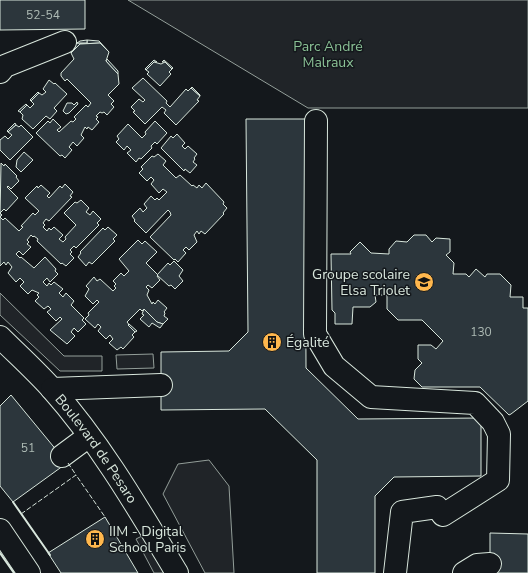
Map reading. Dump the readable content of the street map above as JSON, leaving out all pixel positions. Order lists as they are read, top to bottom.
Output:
{
  "streets": {
    "main road": ["Boulevard de Pesaro"]
  },
  "parks": ["Parc André Malraux"],
  "places": {
    "school or university": ["Groupe scolaire Elsa Triolet"],
    "building": ["Égalité", "IIM - Digital School Paris"]
  },
  "house_numbers": ["52-54", "130", "51"]
}
